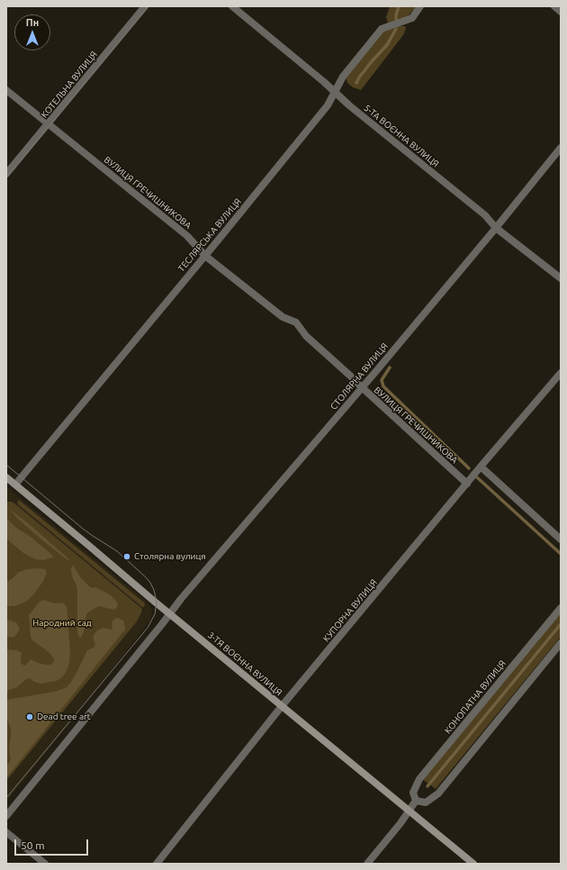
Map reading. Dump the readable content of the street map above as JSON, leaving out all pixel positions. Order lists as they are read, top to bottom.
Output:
{
  "streets": {
    "main road": ["3-ТЯ ВОЄННА ВУЛИЦЯ"],
    "street": [
      "КОТЕЛЬНА ВУЛИЦЯ",
      "5-ТА ВОЄННА ВУЛИЦЯ",
      "ВУЛИЦЯ ГРЕЧИШНИКОВА",
      "ТЕСЛЯРСЬКА ВУЛИЦЯ",
      "СТОЛЯРНА ВУЛИЦЯ",
      "КУПОРНА ВУЛИЦЯ",
      "КОНОПАТНА ВУЛИЦЯ"
    ]
  },
  "crossings": [
    ["КОТЕЛЬНА ВУЛИЦЯ", "ВУЛИЦЯ ГРЕЧИШНИКОВА"],
    ["5-ТА ВОЄННА ВУЛИЦЯ", "ТЕСЛЯРСЬКА ВУЛИЦЯ"],
    ["5-ТА ВОЄННА ВУЛИЦЯ", "СТОЛЯРНА ВУЛИЦЯ"],
    ["ВУЛИЦЯ ГРЕЧИШНИКОВА", "ТЕСЛЯРСЬКА ВУЛИЦЯ"],
    ["ВУЛИЦЯ ГРЕЧИШНИКОВА", "СТОЛЯРНА ВУЛИЦЯ"],
    ["ВУЛИЦЯ ГРЕЧИШНИКОВА", "КУПОРНА ВУЛИЦЯ"],
    ["ТЕСЛЯРСЬКА ВУЛИЦЯ", "3-ТЯ ВОЄННА ВУЛИЦЯ"],
    ["СТОЛЯРНА ВУЛИЦЯ", "3-ТЯ ВОЄННА ВУЛИЦЯ"],
    ["КУПОРНА ВУЛИЦЯ", "3-ТЯ ВОЄННА ВУЛИЦЯ"],
    ["3-ТЯ ВОЄННА ВУЛИЦЯ", "КОНОПАТНА ВУЛИЦЯ"]
  ],
  "parks": ["Народний сад"],
  "places": ["Столярна вулиця", "Dead tree art"],
  "scale_bar": "50 m",
  "north": "top"
}
